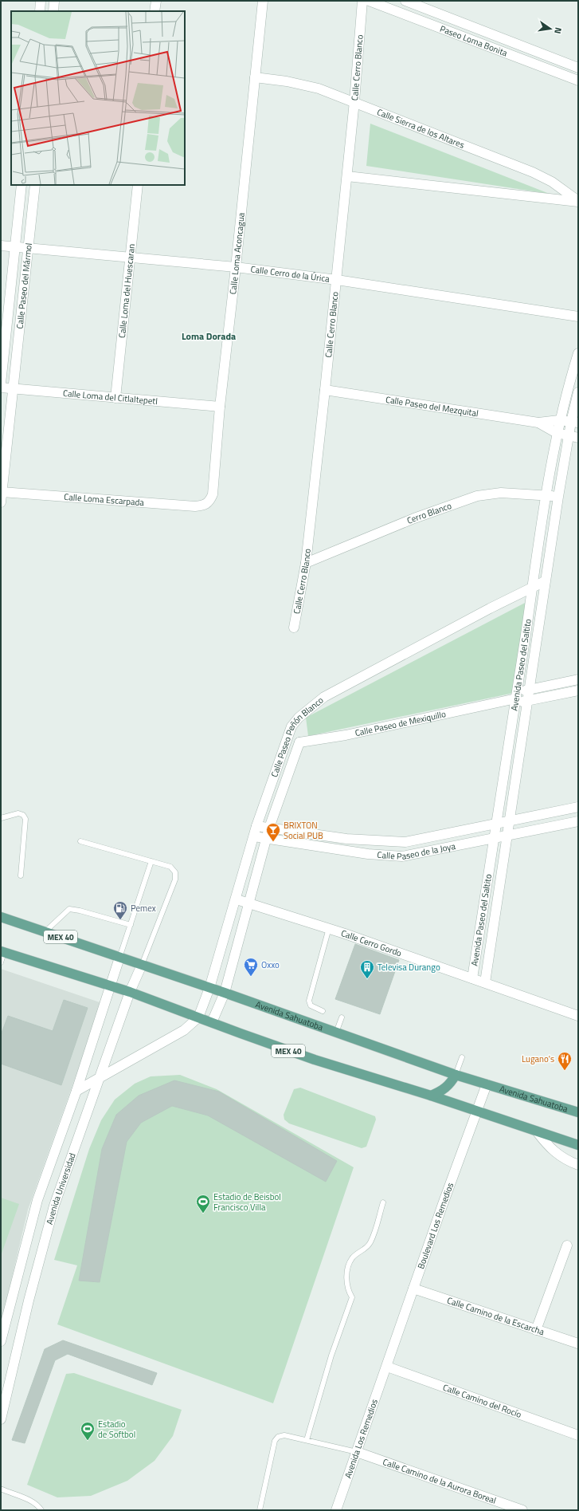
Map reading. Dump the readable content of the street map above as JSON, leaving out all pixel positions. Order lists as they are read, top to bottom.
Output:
{
  "streets": {
    "main road": ["MEX 40", "Avenida Sahuatoba"],
    "street": [
      "Paseo Loma Bonita",
      "Calle Cerro Blanco",
      "Calle Sierra de los Altares",
      "Calle Loma Aconcagua",
      "Calle Cerro de la Úrica",
      "Calle Paseo del Mármol",
      "Calle Loma del Huescaran",
      "Calle Loma del Citlaltepetl",
      "Calle Paseo del Mezquital",
      "Calle Loma Escarpada",
      "Cerro Blanco",
      "Avenida Paseo del Saltito",
      "Calle Paseo de Mexiquillo",
      "Calle Paseo Peñón Blanco",
      "Calle Paseo de la Joya",
      "Calle Cerro Gordo",
      "Avenida Universidad",
      "Boulevard Los Remedios",
      "Calle Camino de la Escarcha",
      "Calle Camino del Rocío",
      "Avenida Los Remedios",
      "Calle Camino de la Aurora Boreal"
    ]
  },
  "crossings": [
    ["Calle Cerro Blanco", "Calle Sierra de los Altares"],
    ["Calle Cerro Blanco", "Calle Cerro de la Úrica"],
    ["Calle Cerro Blanco", "Calle Paseo del Mezquital"],
    ["Calle Cerro Blanco", "Cerro Blanco"],
    ["Calle Sierra de los Altares", "Calle Loma Aconcagua"],
    ["Calle Loma Aconcagua", "Calle Cerro de la Úrica"],
    ["Calle Loma Aconcagua", "Calle Loma del Citlaltepetl"],
    ["Calle Loma Aconcagua", "Calle Loma Escarpada"],
    ["Calle Cerro de la Úrica", "Calle Paseo del Mármol"],
    ["Calle Cerro de la Úrica", "Calle Loma del Huescaran"],
    ["Calle Paseo del Mármol", "Calle Loma del Citlaltepetl"],
    ["Calle Paseo del Mármol", "Calle Loma Escarpada"],
    ["Calle Loma del Huescaran", "Calle Loma del Citlaltepetl"],
    ["Calle Paseo del Mezquital", "Avenida Paseo del Saltito"],
    ["Cerro Blanco", "Avenida Paseo del Saltito"],
    ["Avenida Paseo del Saltito", "Calle Paseo de Mexiquillo"],
    ["Avenida Paseo del Saltito", "Calle Paseo Peñón Blanco"],
    ["Avenida Paseo del Saltito", "Calle Paseo de la Joya"],
    ["Avenida Paseo del Saltito", "Calle Cerro Gordo"],
    ["Calle Paseo de Mexiquillo", "Calle Paseo Peñón Blanco"],
    ["Calle Paseo Peñón Blanco", "Calle Paseo de la Joya"],
    ["Calle Paseo Peñón Blanco", "MEX 40"],
    ["Calle Paseo Peñón Blanco", "Calle Cerro Gordo"],
    ["Calle Paseo Peñón Blanco", "Avenida Sahuatoba"],
    ["MEX 40", "Avenida Universidad"],
    ["MEX 40", "Boulevard Los Remedios"],
    ["Avenida Sahuatoba", "Avenida Universidad"],
    ["Avenida Sahuatoba", "Boulevard Los Remedios"],
    ["Boulevard Los Remedios", "Calle Camino de la Escarcha"],
    ["Boulevard Los Remedios", "Calle Camino del Rocío"],
    ["Boulevard Los Remedios", "Avenida Los Remedios"],
    ["Calle Camino del Rocío", "Avenida Los Remedios"],
    ["Avenida Los Remedios", "Calle Camino de la Aurora Boreal"]
  ],
  "districts": ["Loma Dorada"],
  "places": {
    "bar": ["BRIXTON Social PUB"],
    "fuel station": ["Pemex"],
    "supermarket": ["Oxxo"],
    "building": ["Televisa Durango"],
    "restaurant": ["Lugano's"],
    "sports": ["Estadio de Beisbol Francisco Villa", "Estadio de Softbol"]
  },
  "north": "right"
}
